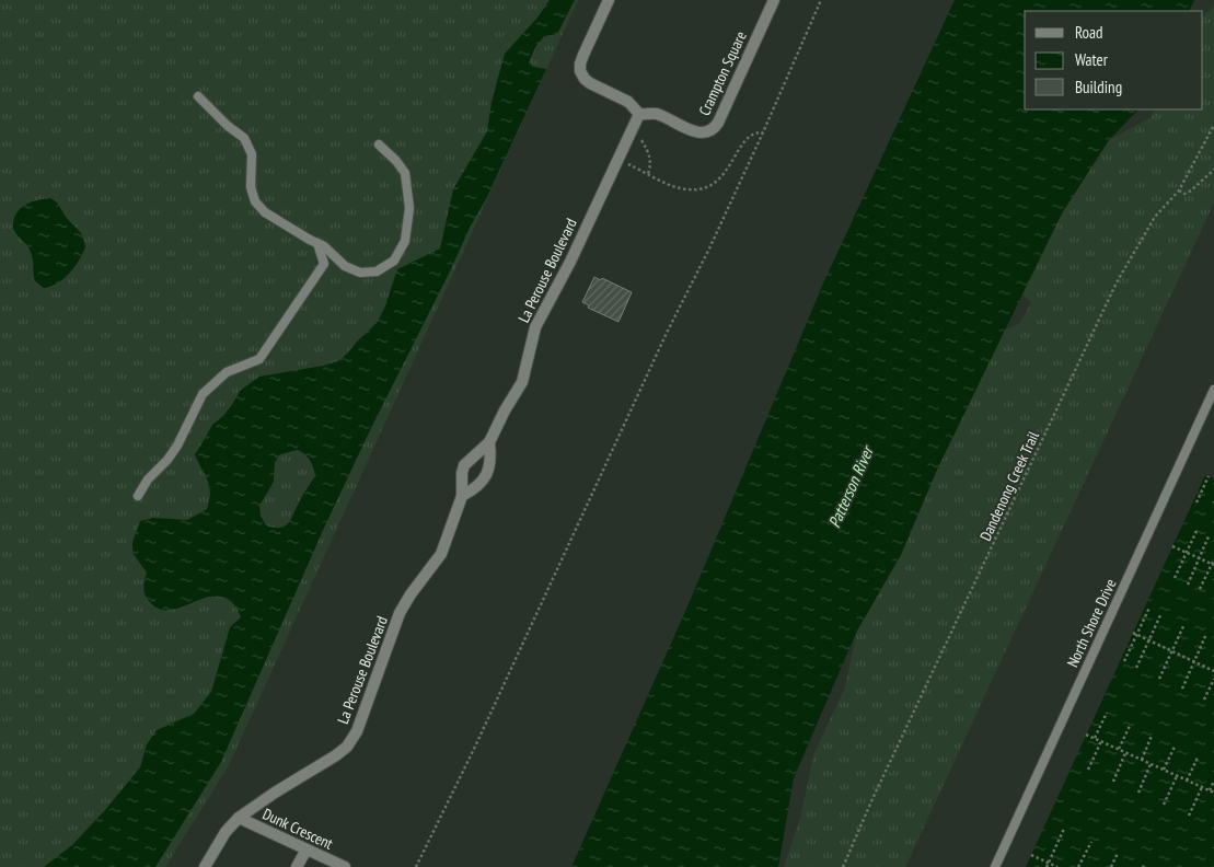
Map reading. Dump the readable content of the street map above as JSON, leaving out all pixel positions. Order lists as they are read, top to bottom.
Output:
{
  "streets": {
    "street": ["Crampton Square", "La Perouse Boulevard", "Dunk Crescent"],
    "lane": ["North Shore Drive"],
    "path": ["Dandenong Creek Trail"]
  },
  "crossings": [
    ["Crampton Square", "La Perouse Boulevard"],
    ["La Perouse Boulevard", "Dunk Crescent"]
  ],
  "water": ["Patterson River"],
  "legend": ["Road", "Water", "Building"]
}
